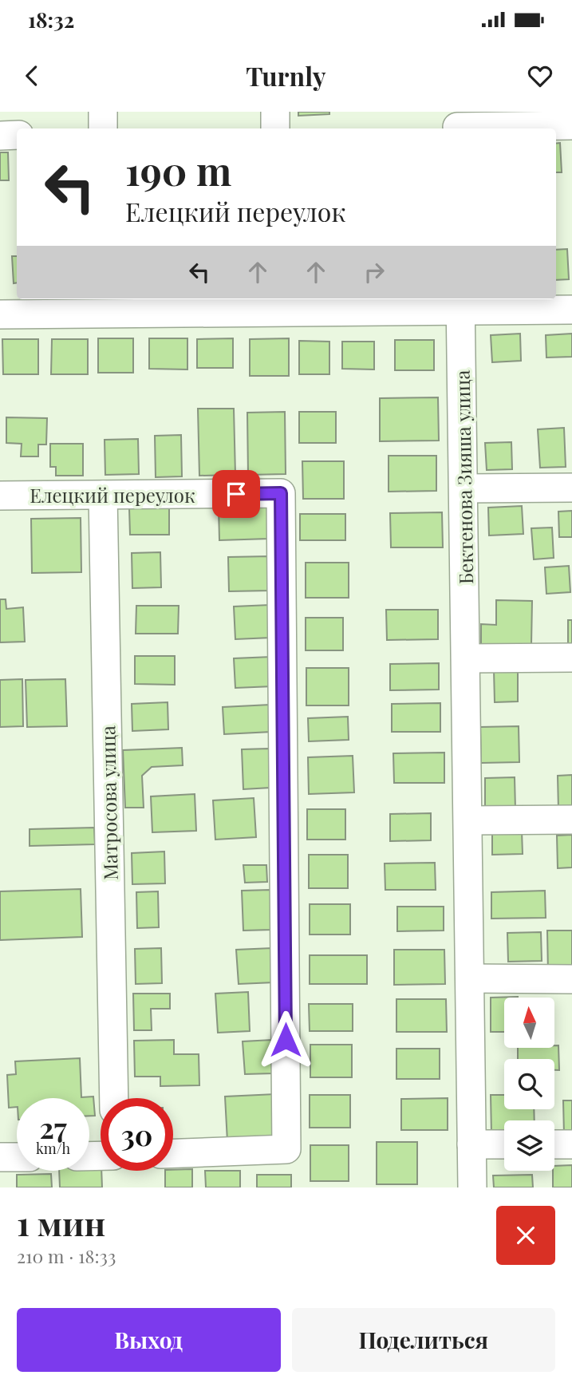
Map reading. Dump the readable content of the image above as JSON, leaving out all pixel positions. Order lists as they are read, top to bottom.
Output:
{
  "streets": {
    "street": ["Бектенова Зияша улица", "Елецкий переулок", "Матросова улица"]
  },
  "crossings": [
    ["Елецкий переулок", "Матросова улица"]
  ],
  "north": "top",
  "page": {
    "status": "18:32",
    "header": "Turnly",
    "turn": ["190 m", "Елецкий переулок"],
    "speed": "27 km/h",
    "limit": "30",
    "heading": ["1 мин", "210 m · 18:33"],
    "buttons": ["Выход", "Поделиться"]
  }
}
